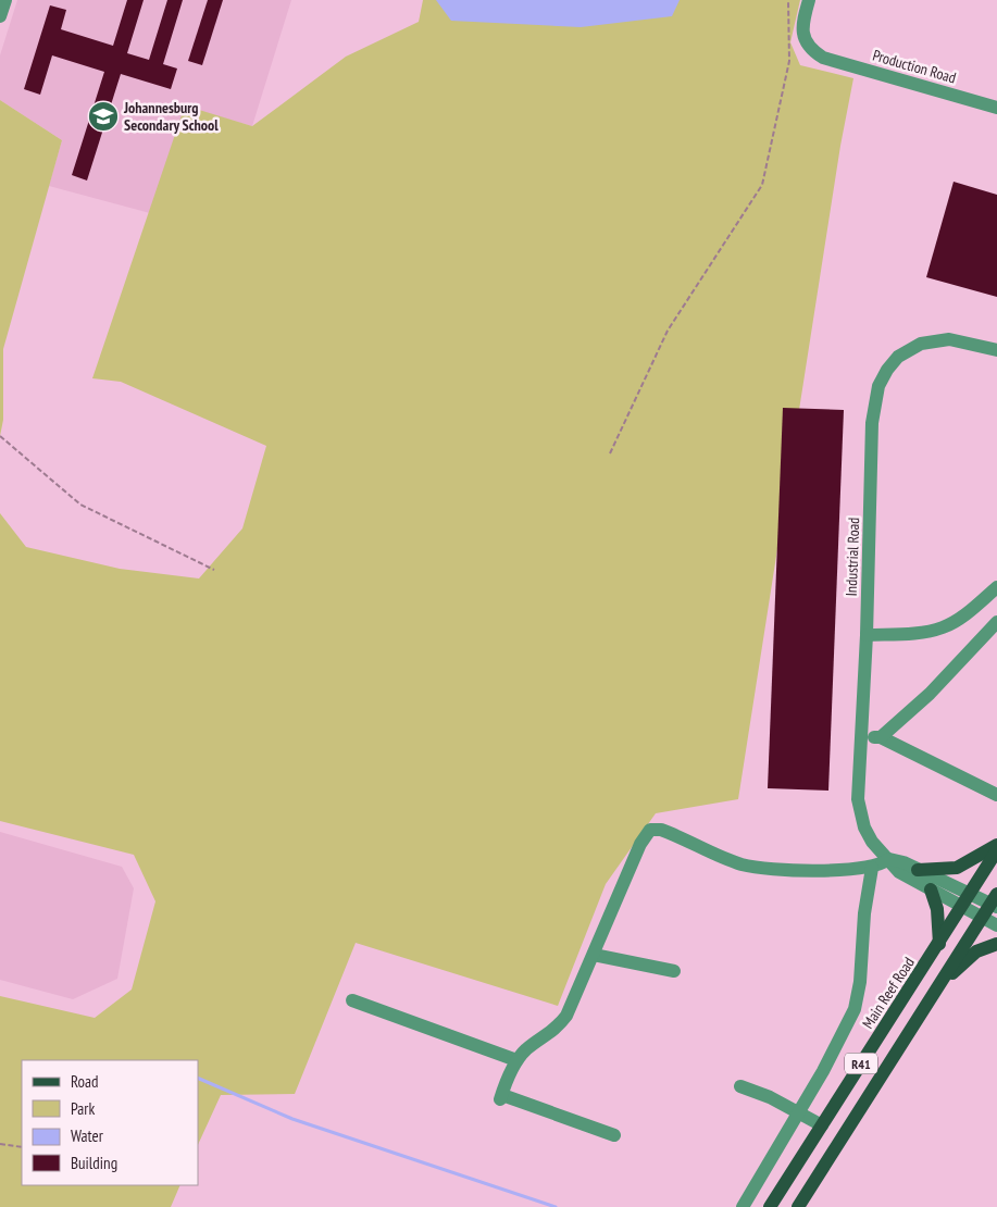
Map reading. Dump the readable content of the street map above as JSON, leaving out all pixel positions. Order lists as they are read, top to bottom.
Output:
{
  "streets": {
    "main road": ["Main Reef Road", "R41"],
    "street": ["Production Road", "Industrial Road"]
  },
  "crossings": [
    ["Industrial Road", "Main Reef Road"],
    ["Industrial Road", "R41"]
  ],
  "places": {
    "school or university": ["Johannesburg Secondary School"]
  },
  "legend": [
    "Road",
    "Park",
    "Water",
    "Building"
  ]
}
